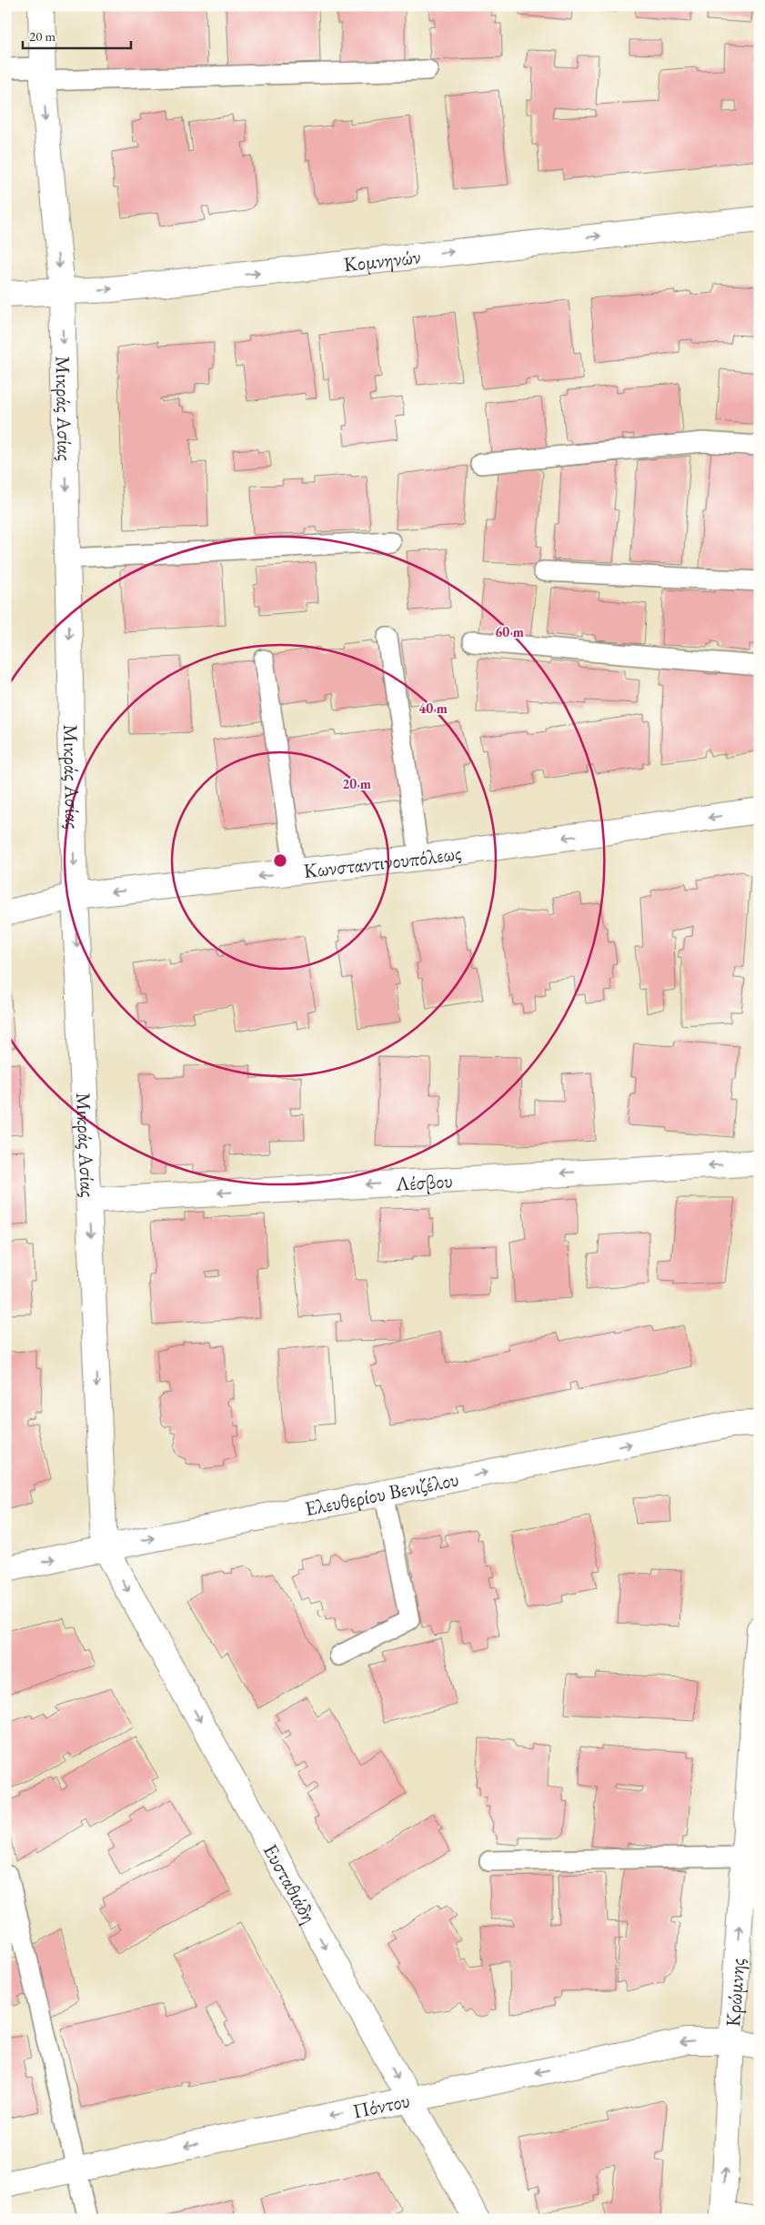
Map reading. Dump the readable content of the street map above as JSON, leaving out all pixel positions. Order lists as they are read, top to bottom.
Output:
{
  "streets": {
    "street": [
      "Κομνηνών",
      "Μικράς Ασίας",
      "Κωνσταντινουπόλεως",
      "Λέσβου",
      "Ελευθερίου Βενιζέλου",
      "Ευσταθιάδη",
      "Κρώμνης",
      "Πόντου"
    ]
  },
  "crossings": [
    ["Κομνηνών", "Μικράς Ασίας"],
    ["Μικράς Ασίας", "Κωνσταντινουπόλεως"],
    ["Μικράς Ασίας", "Λέσβου"],
    ["Μικράς Ασίας", "Ελευθερίου Βενιζέλου"],
    ["Μικράς Ασίας", "Ευσταθιάδη"],
    ["Ελευθερίου Βενιζέλου", "Ευσταθιάδη"],
    ["Ευσταθιάδη", "Πόντου"],
    ["Κρώμνης", "Πόντου"]
  ],
  "one_way": [
    "Κομνηνών",
    "Μικράς Ασίας",
    "Κωνσταντινουπόλεως",
    "Λέσβου",
    "Ελευθερίου Βενιζέλου",
    "Ευσταθιάδη",
    "Κρώμνης",
    "Πόντου"
  ],
  "scale_bar": "20 m",
  "rings": ["60 m", "40 m", "20 m"]
}
